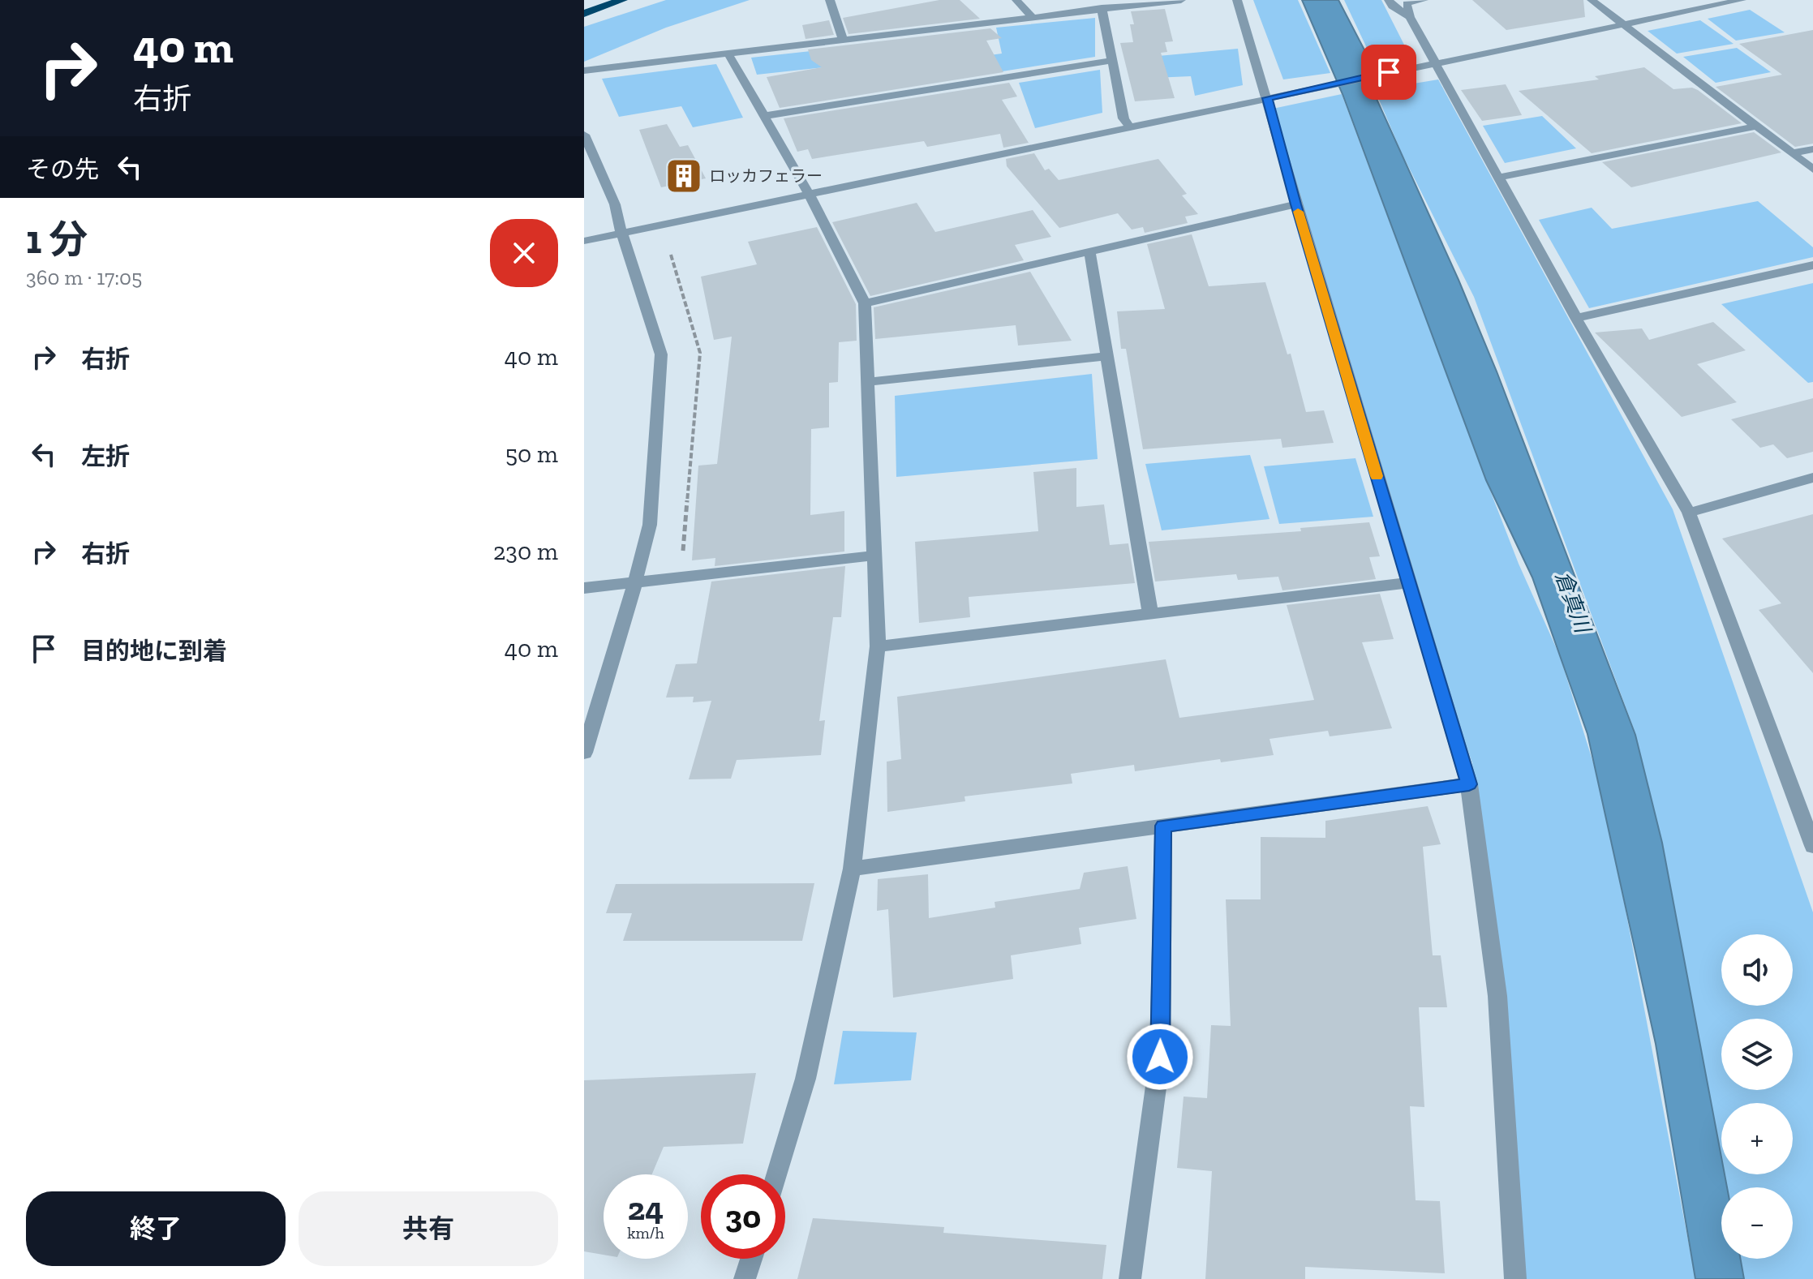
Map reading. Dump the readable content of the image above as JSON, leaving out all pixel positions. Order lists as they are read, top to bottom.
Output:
{
  "water": ["倉真川"],
  "places": {
    "building": ["ロッカフェラー"]
  },
  "page": {
    "turn": ["40 m", "右折"],
    "then": "その先",
    "heading": ["1 分", "360 m · 17:05"],
    "list": [
      {
        "name": "右折",
        "value": "40 m"
      },
      {
        "name": "左折",
        "value": "50 m"
      },
      {
        "name": "右折",
        "value": "230 m"
      },
      {
        "name": "目的地に到着",
        "value": "40 m"
      }
    ],
    "map_buttons": ["+", "−"],
    "speed": "24 km/h",
    "limit": "30",
    "buttons": ["終了", "共有"]
  }
}
